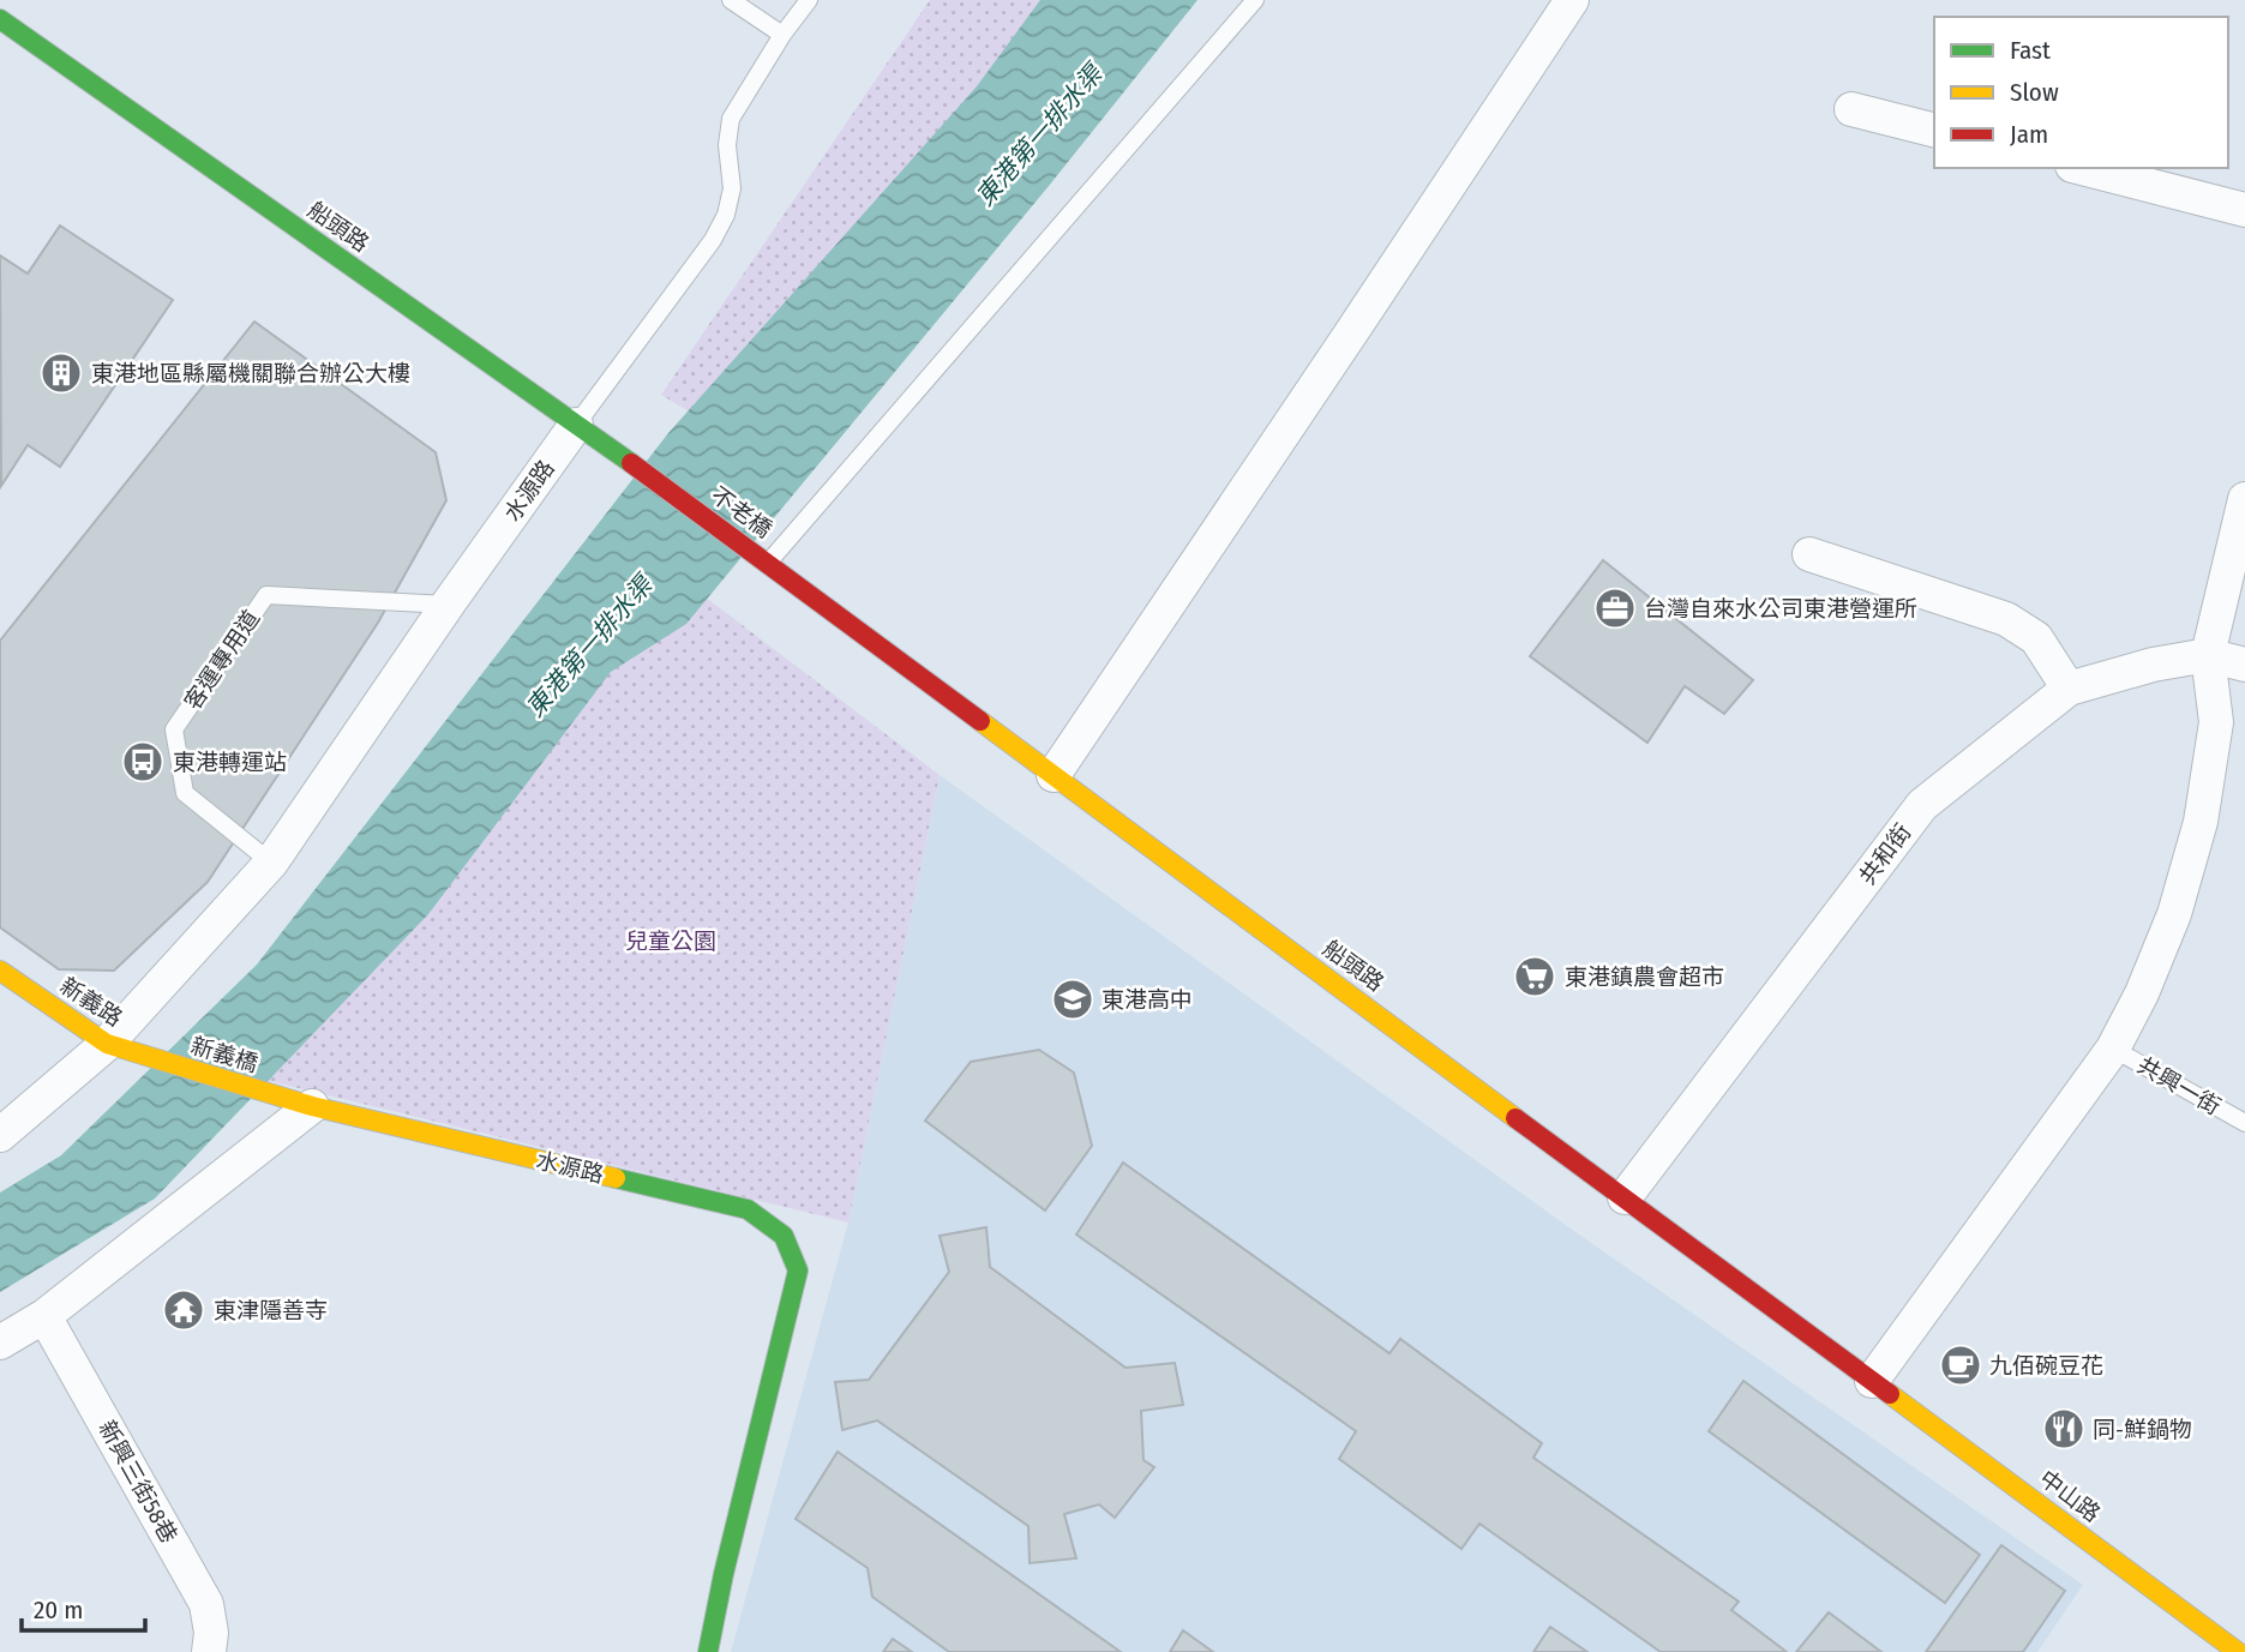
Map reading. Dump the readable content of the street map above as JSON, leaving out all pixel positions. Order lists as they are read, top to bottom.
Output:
{
  "streets": {
    "main road": [
      "船頭路",
      "水源路",
      "不老橋",
      "新義路",
      "新義橋",
      "中山路"
    ],
    "street": ["共和街", "新興三街58巷"],
    "lane": ["客運專用道", "共興一街"]
  },
  "crossings": [
    ["船頭路", "水源路"],
    ["船頭路", "不老橋"],
    ["船頭路", "共和街"],
    ["船頭路", "中山路"],
    ["水源路", "客運專用道"],
    ["水源路", "新義路"],
    ["水源路", "新義橋"],
    ["新義路", "新義橋"]
  ],
  "water": ["東港第一排水渠"],
  "parks": ["兒童公園"],
  "places": {
    "building": ["東港地區縣屬機關聯合辦公大樓"],
    "office": ["台灣自來水公司東港營運所"],
    "bus stop": ["東港轉運站"],
    "supermarket": ["東港鎮農會超市"],
    "school or university": ["東港高中"],
    "temple": ["東津隱善寺"],
    "cafe": ["九佰碗豆花"],
    "restaurant": ["同-鮮鍋物"]
  },
  "legend": ["Fast", "Slow", "Jam"],
  "scale_bar": "20 m"
}
